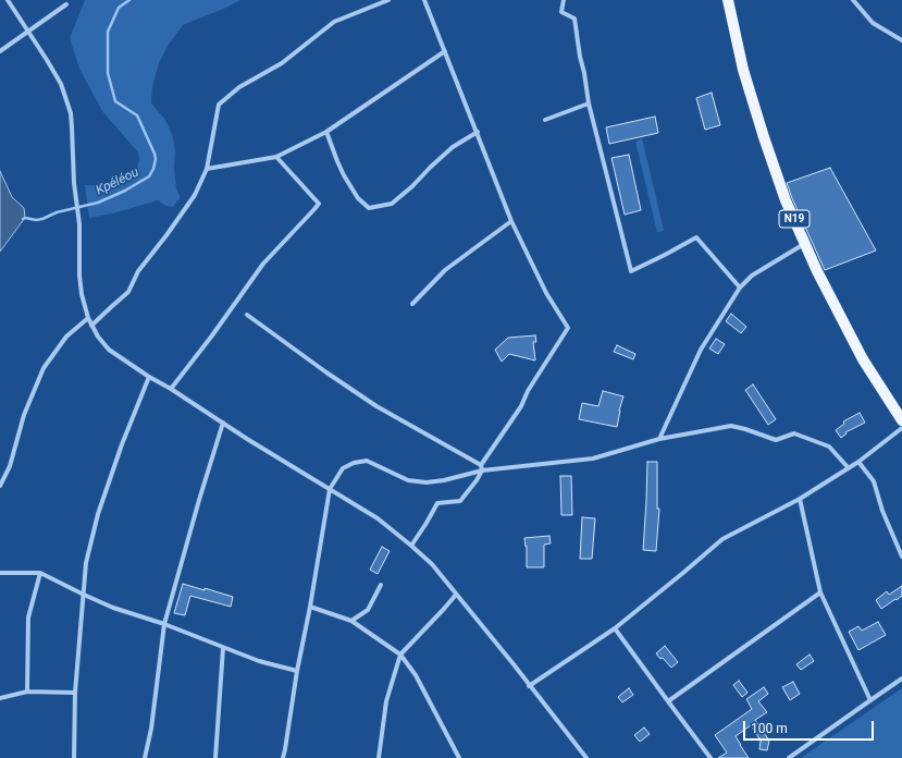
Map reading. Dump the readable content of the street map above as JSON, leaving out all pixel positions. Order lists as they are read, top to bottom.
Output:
{
  "streets": {
    "main road": ["N19"]
  },
  "water": ["Kpéléou"],
  "scale_bar": "100 m"
}
